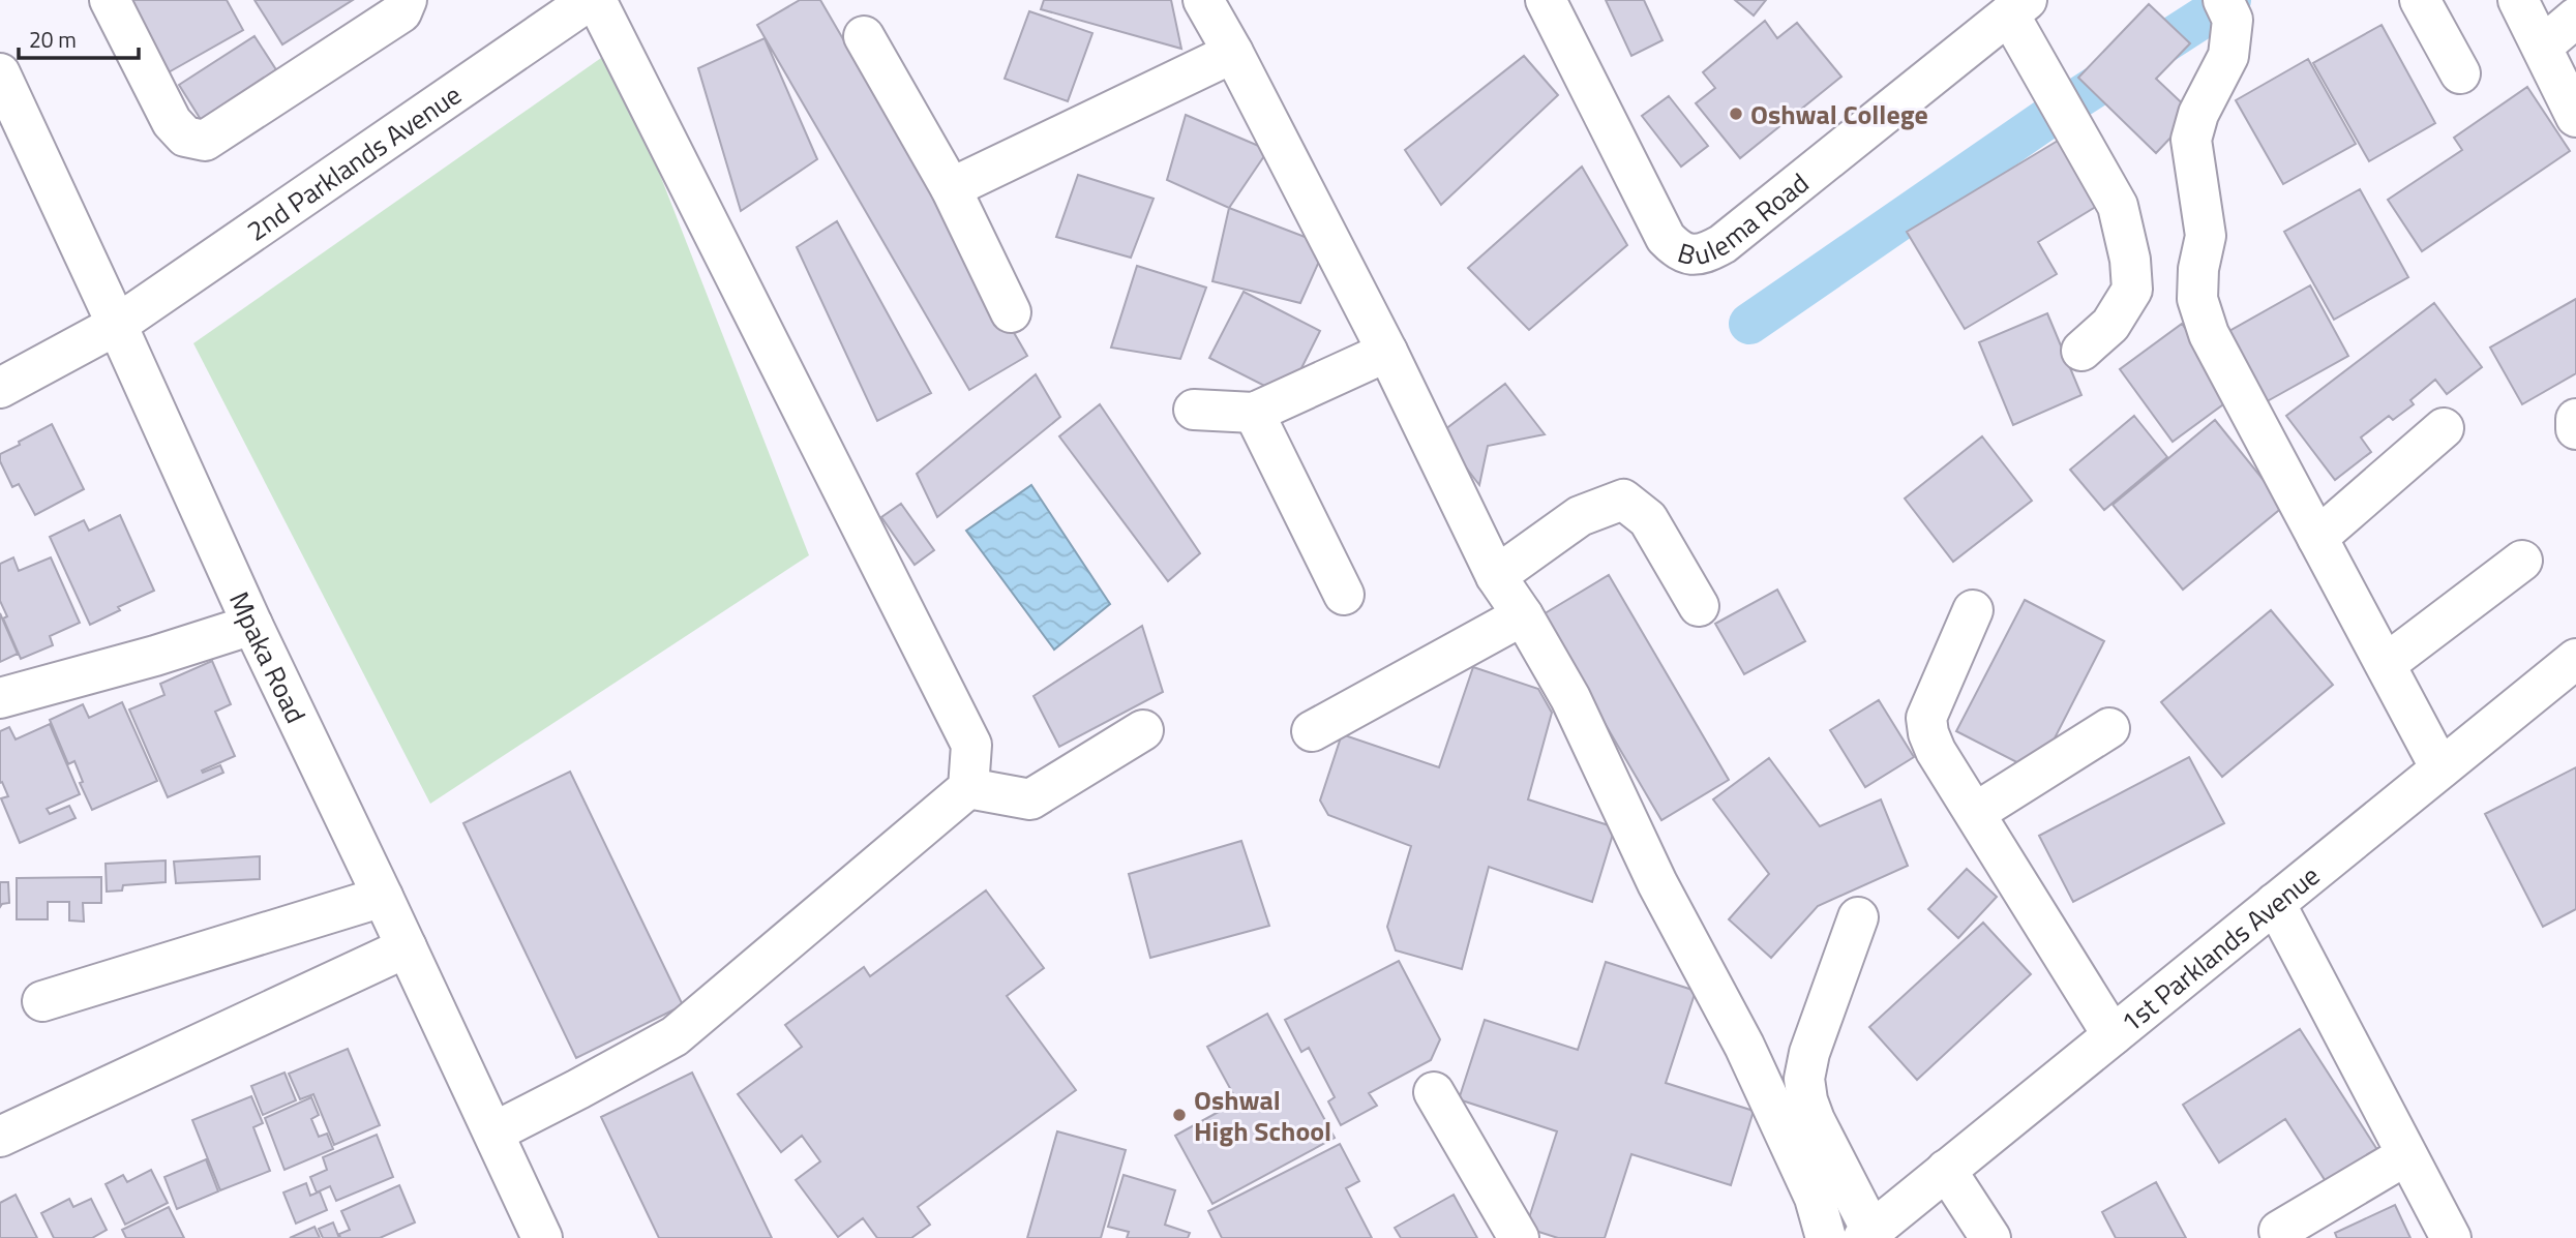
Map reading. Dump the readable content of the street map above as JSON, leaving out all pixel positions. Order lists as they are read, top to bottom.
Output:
{
  "streets": {
    "street": [
      "2nd Parklands Avenue",
      "Bulema Road",
      "Mpaka Road",
      "1st Parklands Avenue"
    ]
  },
  "crossings": [
    ["2nd Parklands Avenue", "Mpaka Road"]
  ],
  "places": ["Oshwal College", "Oshwal High School"],
  "scale_bar": "20 m"
}
